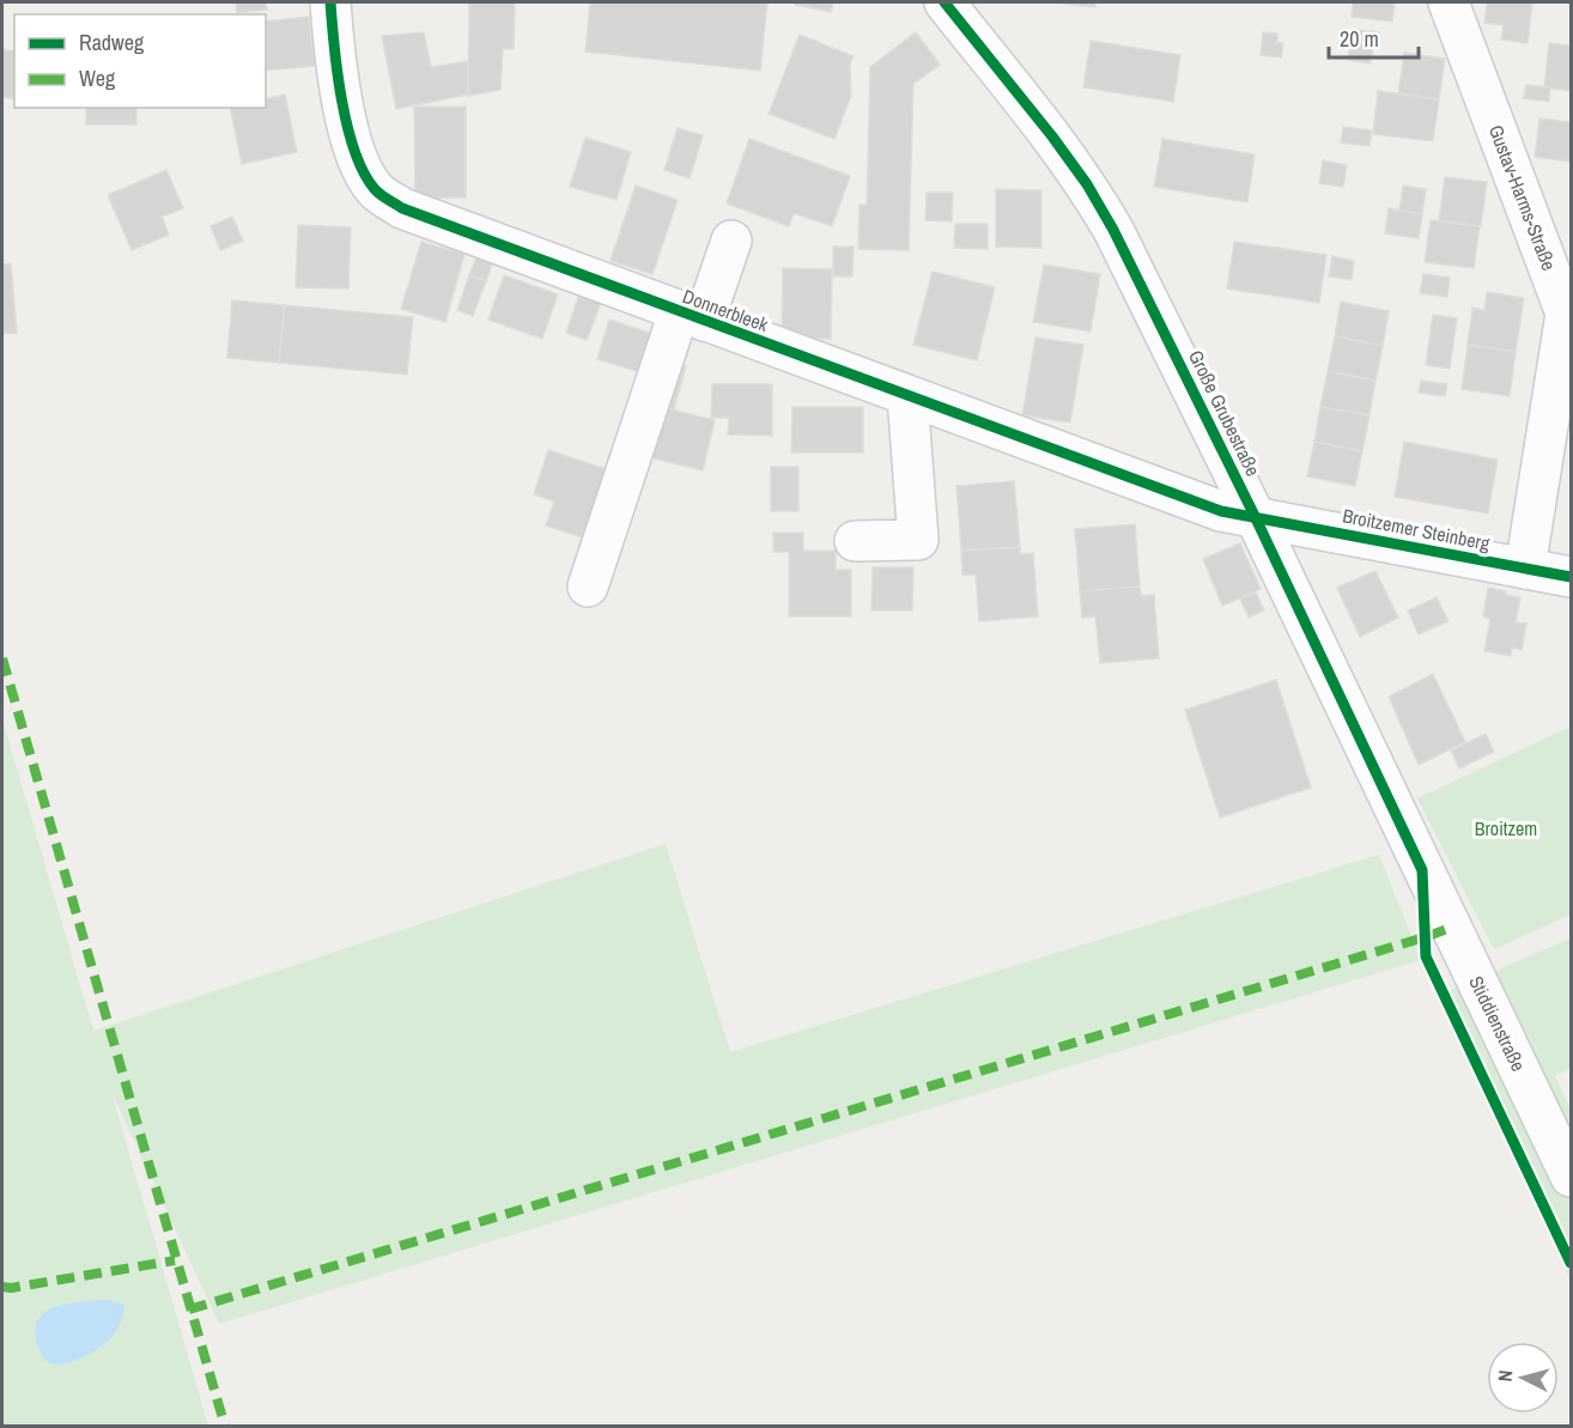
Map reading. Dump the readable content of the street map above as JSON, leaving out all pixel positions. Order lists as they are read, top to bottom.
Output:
{
  "streets": {
    "street": [
      "Gustav-Harms-Straße",
      "Donnerbleek",
      "Große Grubestraße",
      "Broitzemer Steinberg",
      "Stiddienstraße"
    ]
  },
  "crossings": [
    ["Gustav-Harms-Straße", "Broitzemer Steinberg"],
    ["Donnerbleek", "Große Grubestraße"],
    ["Donnerbleek", "Broitzemer Steinberg"],
    ["Große Grubestraße", "Broitzemer Steinberg"],
    ["Große Grubestraße", "Stiddienstraße"]
  ],
  "parks": ["Broitzem"],
  "legend": ["Radweg", "Weg"],
  "scale_bar": "20 m",
  "north": "left"
}
